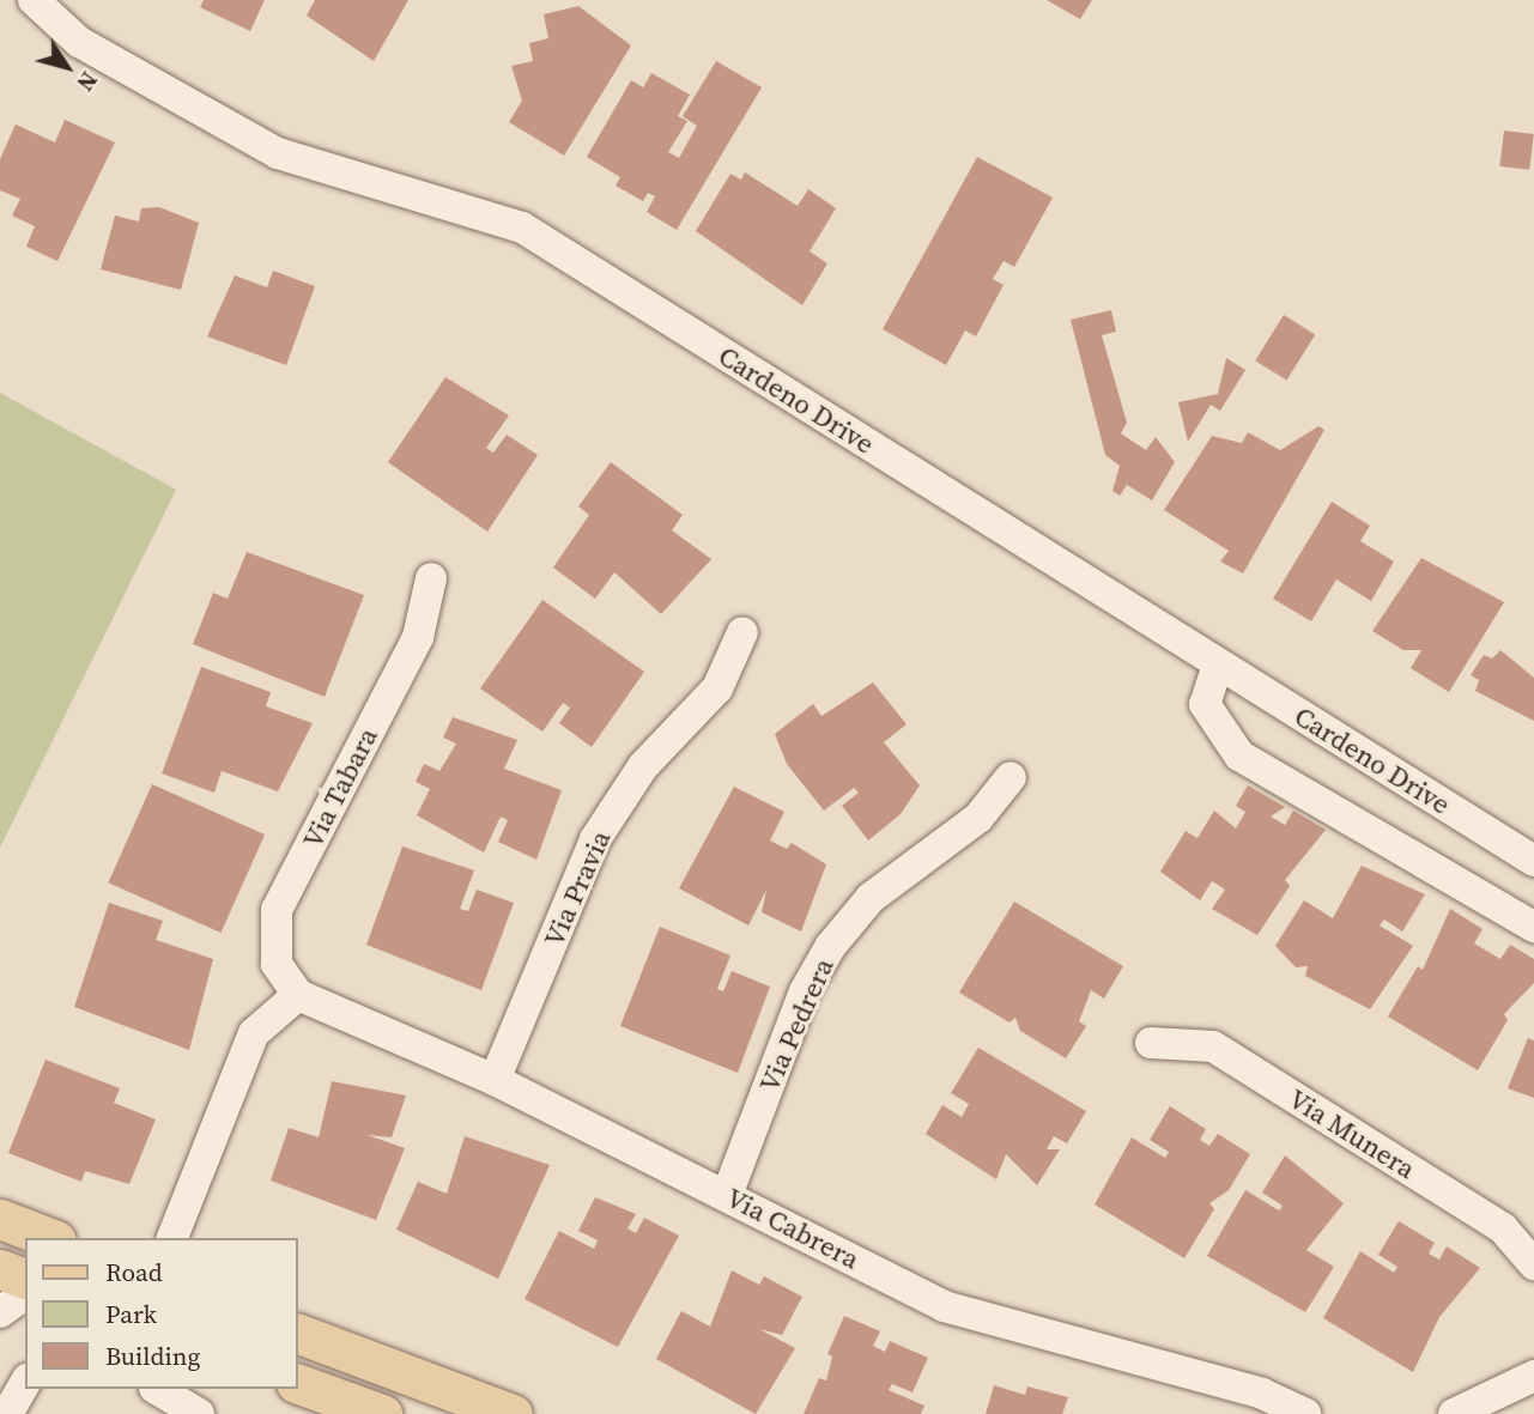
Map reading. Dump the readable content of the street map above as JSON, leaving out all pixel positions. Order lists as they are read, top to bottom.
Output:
{
  "streets": {
    "street": [
      "Cardeno Drive",
      "Via Tabara",
      "Via Pravia",
      "Via Pedrera",
      "Via Munera",
      "Via Cabrera"
    ]
  },
  "crossings": [
    ["Via Tabara", "Via Cabrera"],
    ["Via Pravia", "Via Cabrera"],
    ["Via Pedrera", "Via Cabrera"]
  ],
  "legend": ["Road", "Park", "Building"],
  "north": "bottom right"
}
